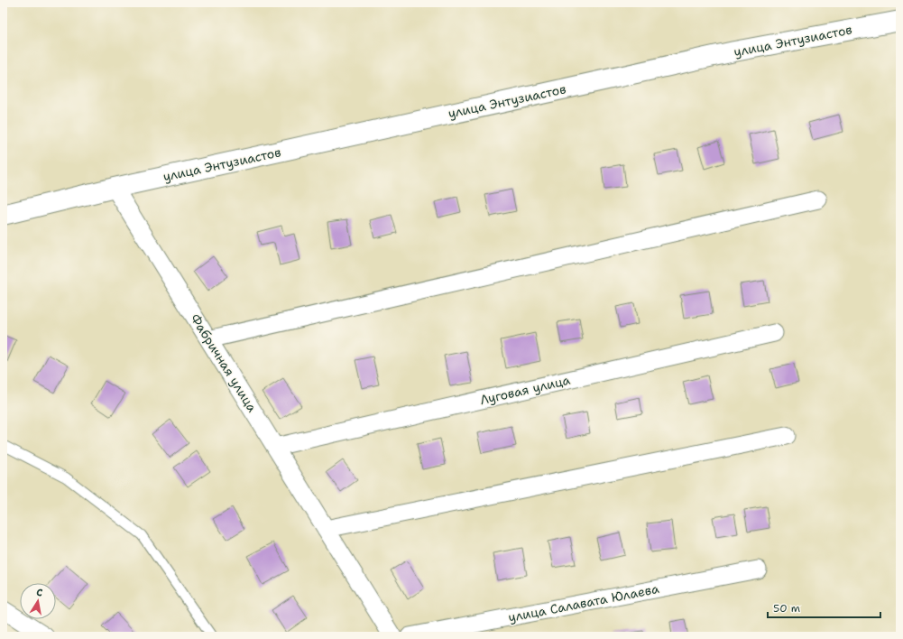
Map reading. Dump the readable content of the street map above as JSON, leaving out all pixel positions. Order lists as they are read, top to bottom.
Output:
{
  "streets": {
    "street": [
      "улица Энтузиастов",
      "Фабричная улица",
      "Луговая улица",
      "улица Салавата Юлаева"
    ]
  },
  "crossings": [
    ["улица Энтузиастов", "Фабричная улица"],
    ["Фабричная улица", "Луговая улица"]
  ],
  "scale_bar": "50 m",
  "north": "top"
}
